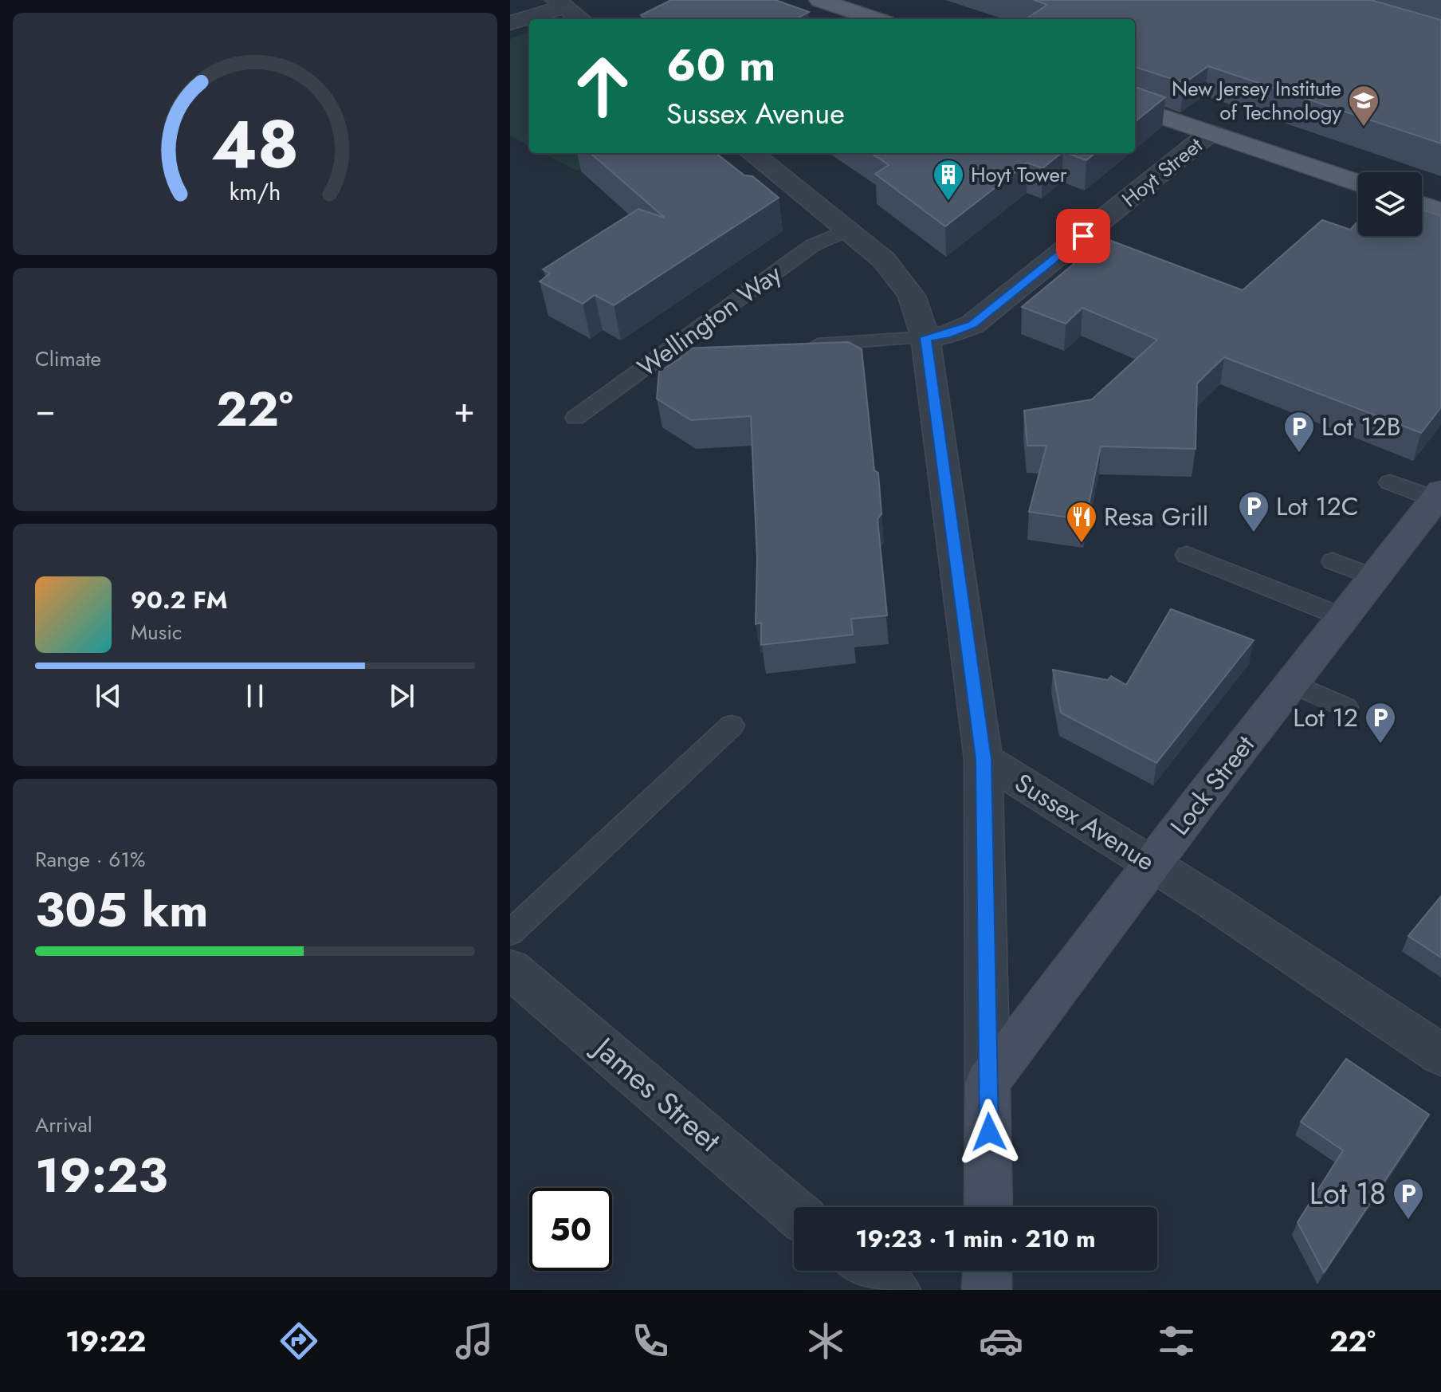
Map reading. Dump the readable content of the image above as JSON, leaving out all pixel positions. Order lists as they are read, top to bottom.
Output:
{
  "streets": {
    "main road": ["Lock Street"],
    "street": ["Hoyt Street", "Sussex Avenue", "James Street"],
    "lane": ["Wellington Way"]
  },
  "crossings": [
    ["Lock Street", "Sussex Avenue"]
  ],
  "places": {
    "school or university": ["New Jersey Institute of Technology"],
    "building": ["Hoyt Tower"],
    "parking": [
      "Lot 12B",
      "Lot 12C",
      "Lot 12",
      "Lot 18"
    ],
    "restaurant": ["Resa Grill"]
  },
  "page": {
    "turn": ["60 m", "Sussex Avenue"],
    "tile": [
      "Climate",
      ["Range · 61%", "305 km"],
      ["Arrival", "19:23"]
    ],
    "heat": ["−", "22°", "+"],
    "song": ["90.2 FM", "Music"],
    "limit": "50",
    "trip": "19:23 · 1 min · 210 m",
    "tabs": ["19:22", "22°"],
    "gauge": ["48", "km/h"]
  }
}
